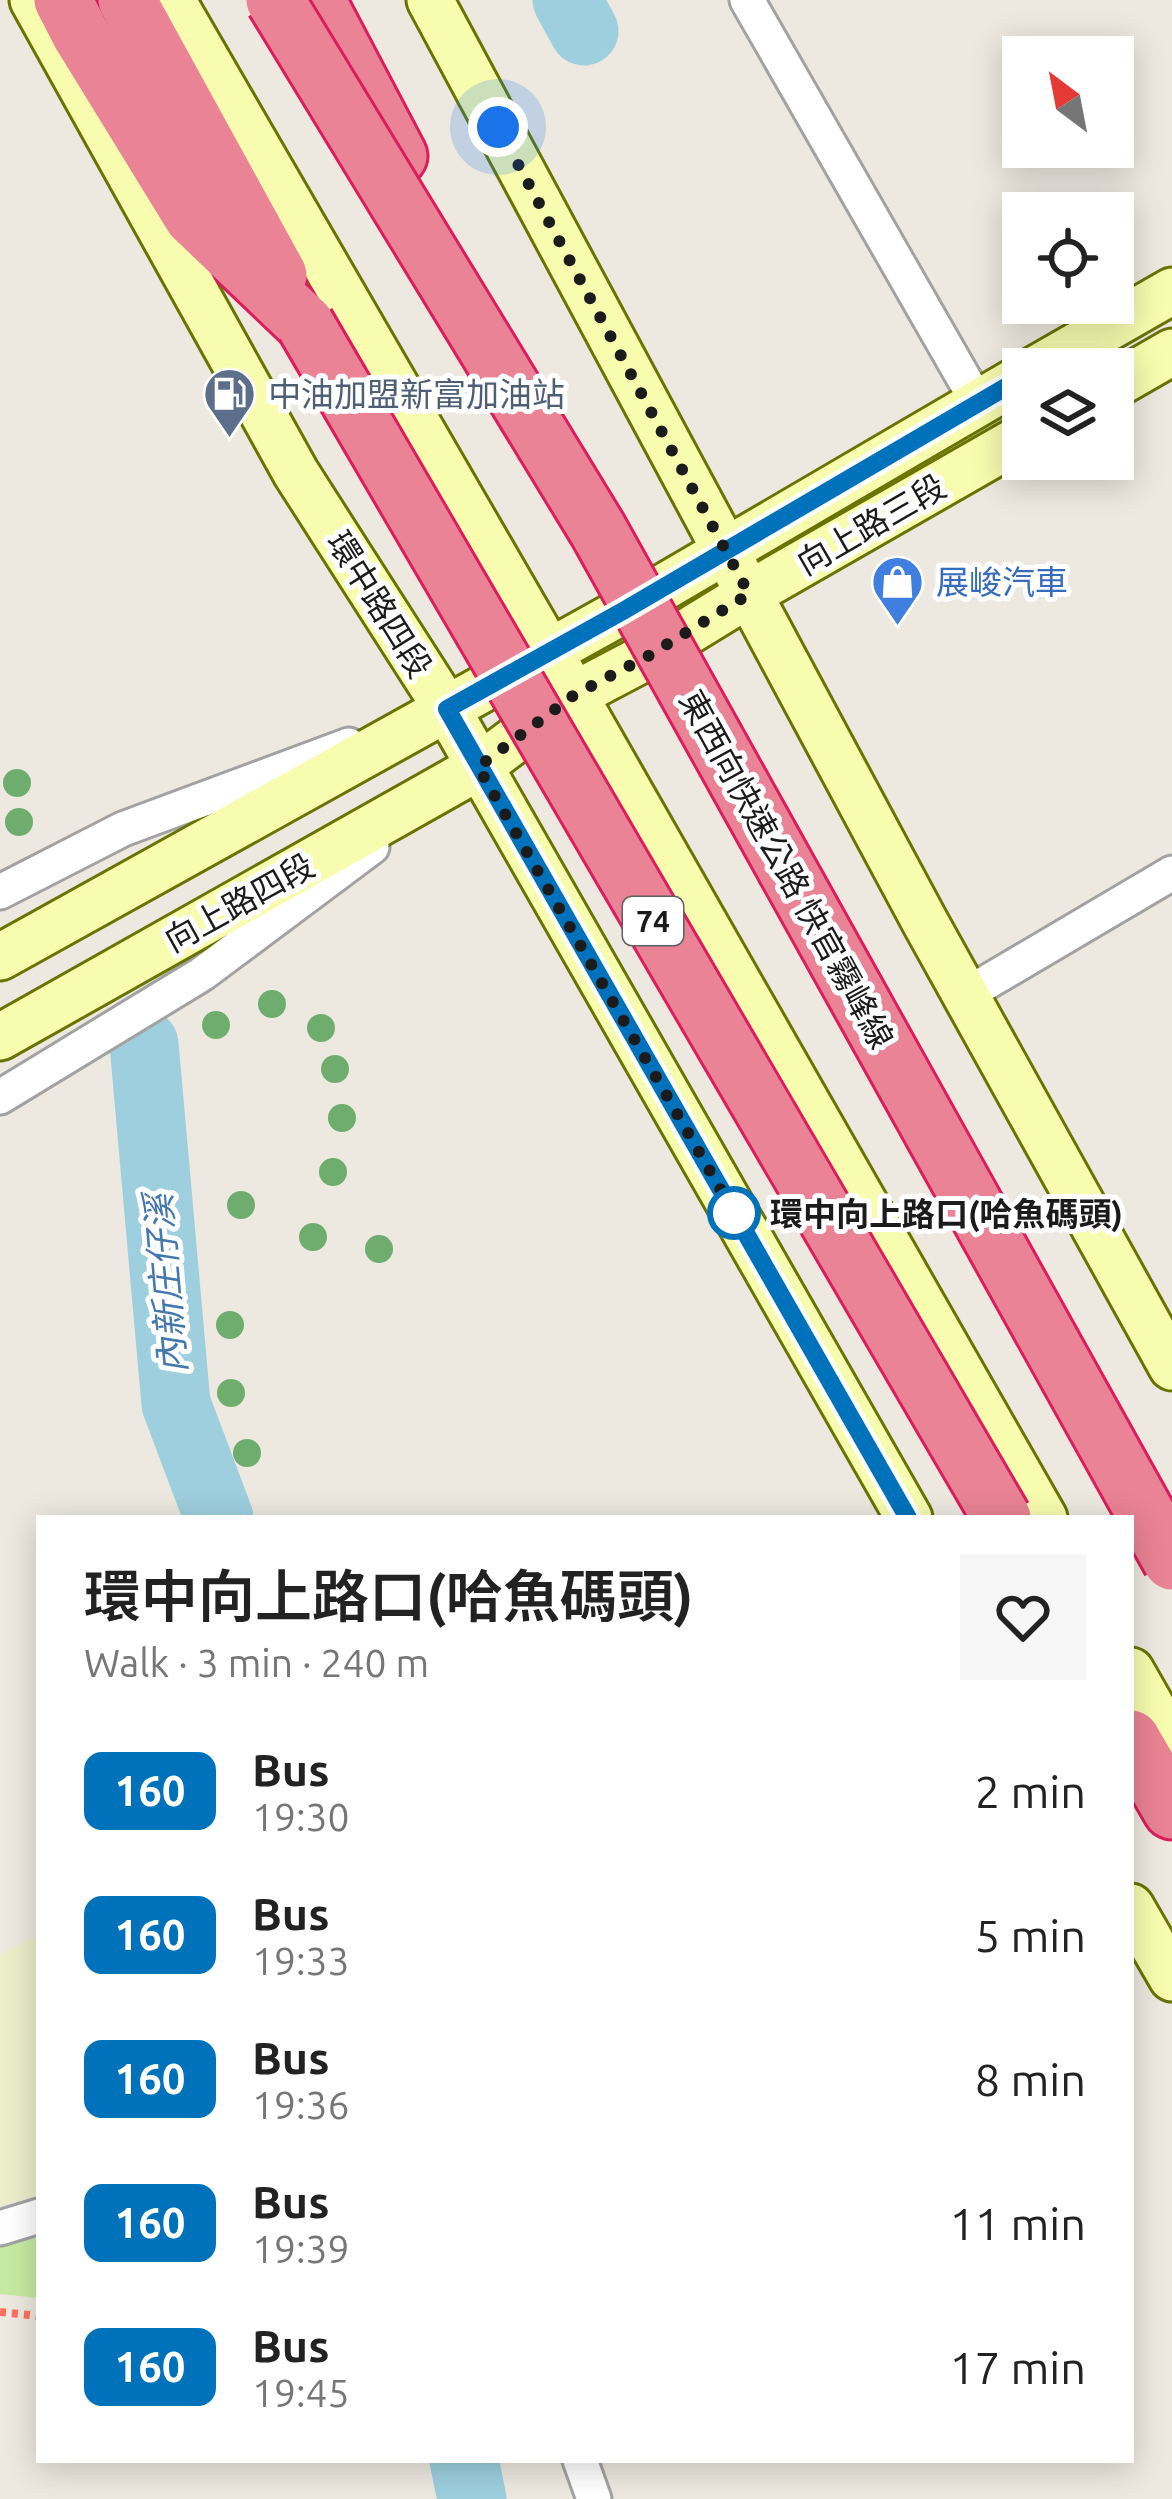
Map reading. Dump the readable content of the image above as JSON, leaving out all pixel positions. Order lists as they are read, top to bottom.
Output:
{
  "streets": {
    "highway": ["東西向快速公路 快官霧峰線", "74"],
    "street": ["向上路三段", "環中路四段", "向上路四段"]
  },
  "crossings": [
    ["向上路三段", "環中路四段"],
    ["向上路三段", "向上路四段"],
    ["環中路四段", "向上路四段"]
  ],
  "water": ["內新庄仔溪"],
  "places": {
    "fuel station": ["中油加盟新富加油站"],
    "shop": ["展峻汽車"],
    "other": ["環中向上路口(哈魚碼頭)"]
  },
  "lines": ["bus line 160"],
  "north": "top left",
  "page": {
    "heading": ["環中向上路口(哈魚碼頭)", "Walk · 3 min · 240 m"],
    "list": [
      {
        "mark": "160",
        "name": "Bus",
        "note": "19:30",
        "value": "2 min"
      },
      {
        "mark": "160",
        "name": "Bus",
        "note": "19:33",
        "value": "5 min"
      },
      {
        "mark": "160",
        "name": "Bus",
        "note": "19:36",
        "value": "8 min"
      },
      {
        "mark": "160",
        "name": "Bus",
        "note": "19:39",
        "value": "11 min"
      },
      {
        "mark": "160",
        "name": "Bus",
        "note": "19:45",
        "value": "17 min"
      }
    ]
  }
}
